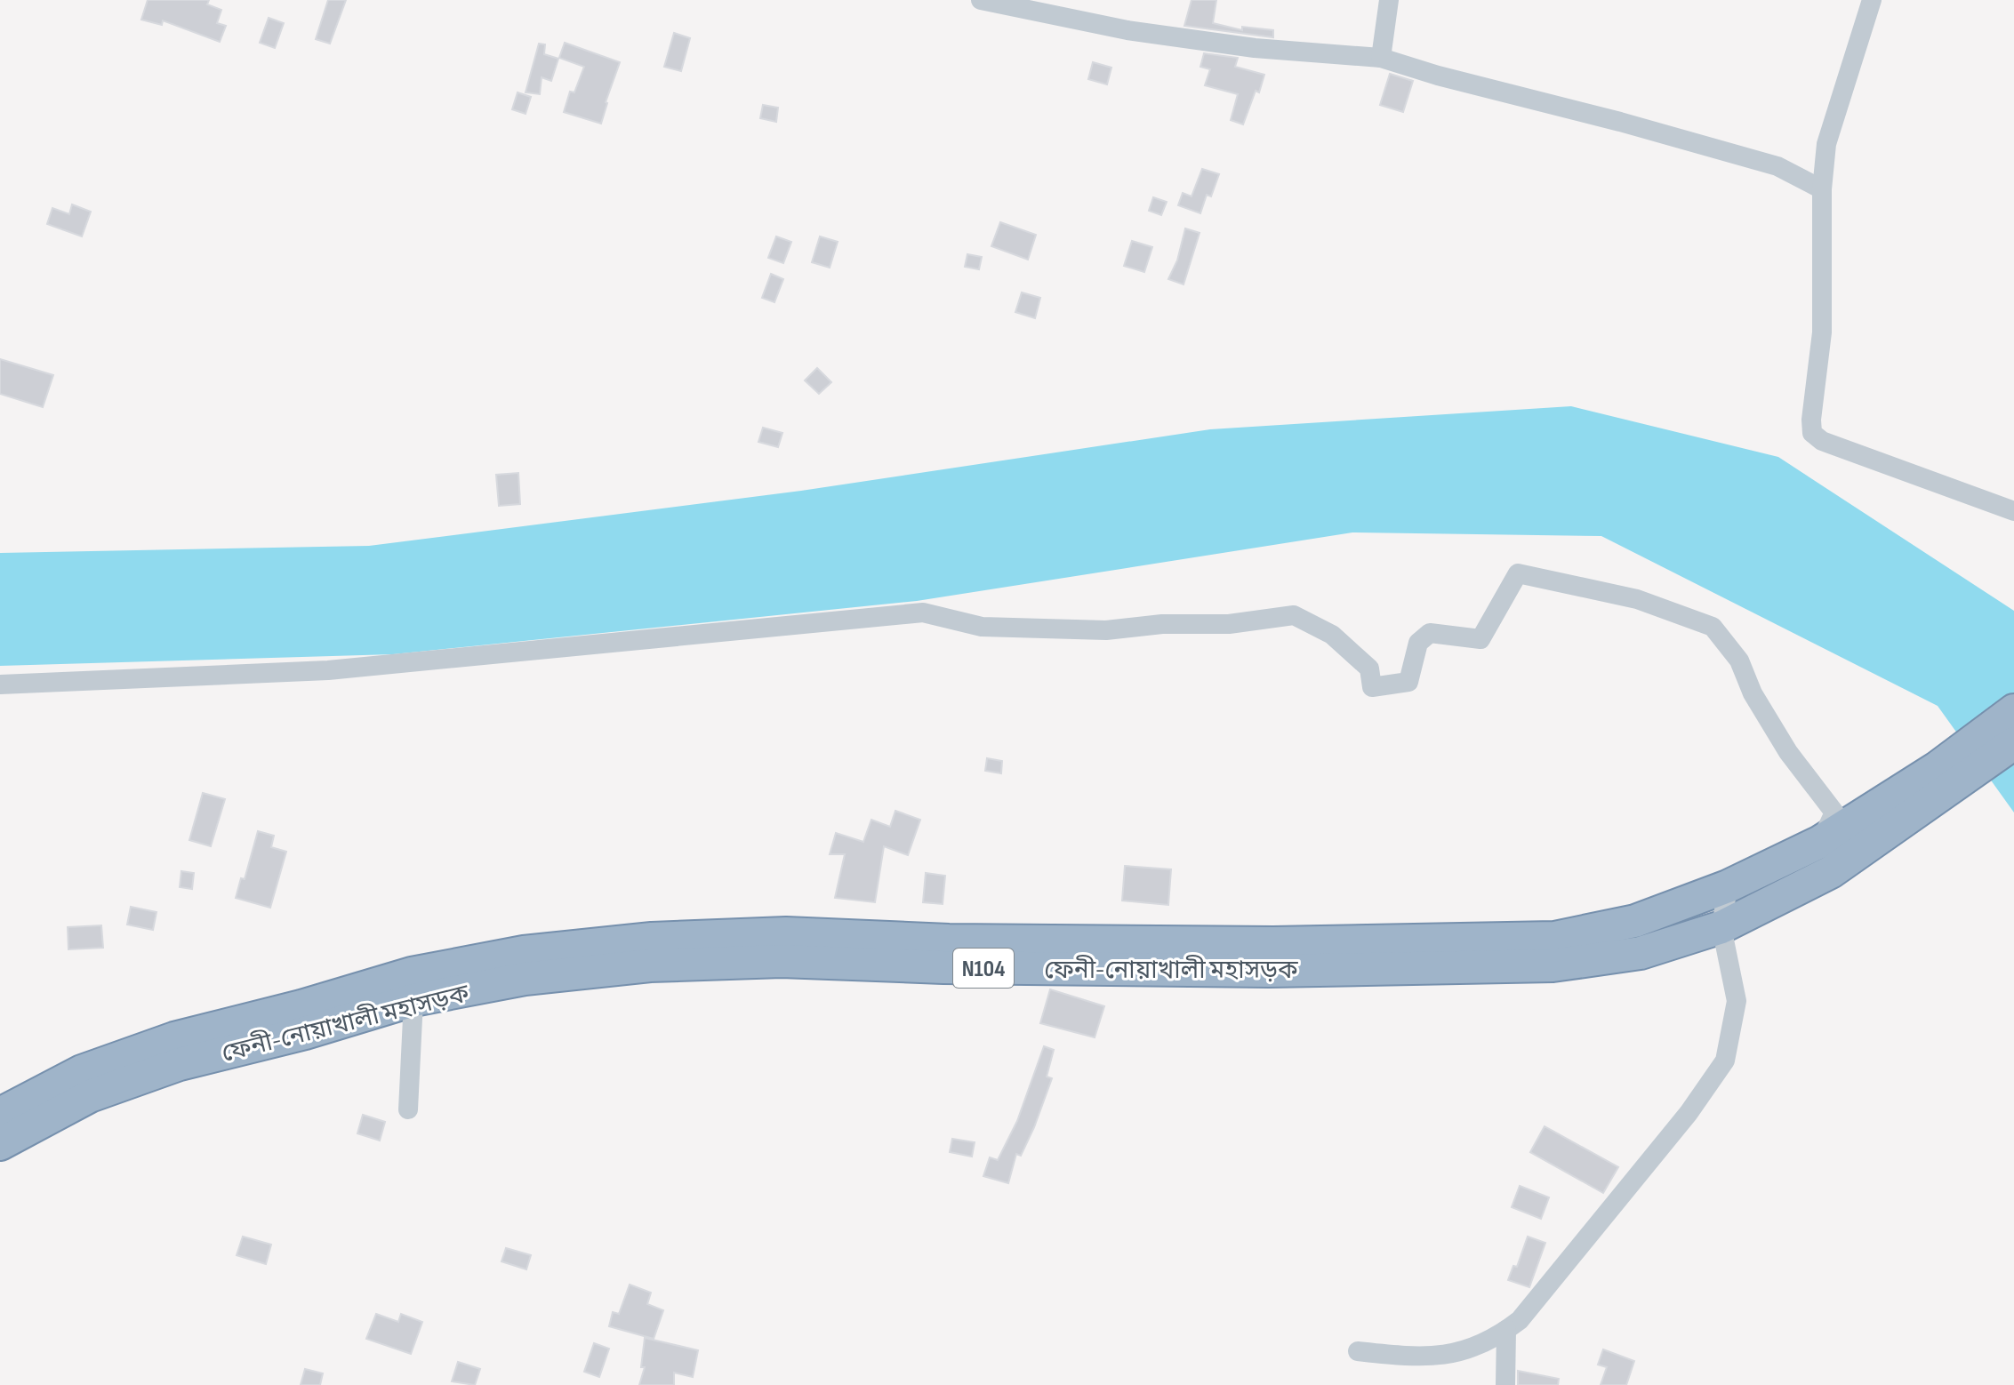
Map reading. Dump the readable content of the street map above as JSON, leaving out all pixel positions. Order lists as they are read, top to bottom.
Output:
{
  "streets": {
    "highway": ["N104", "ফেনী-নোয়াখালী মহাসড়ক"]
  }
}
